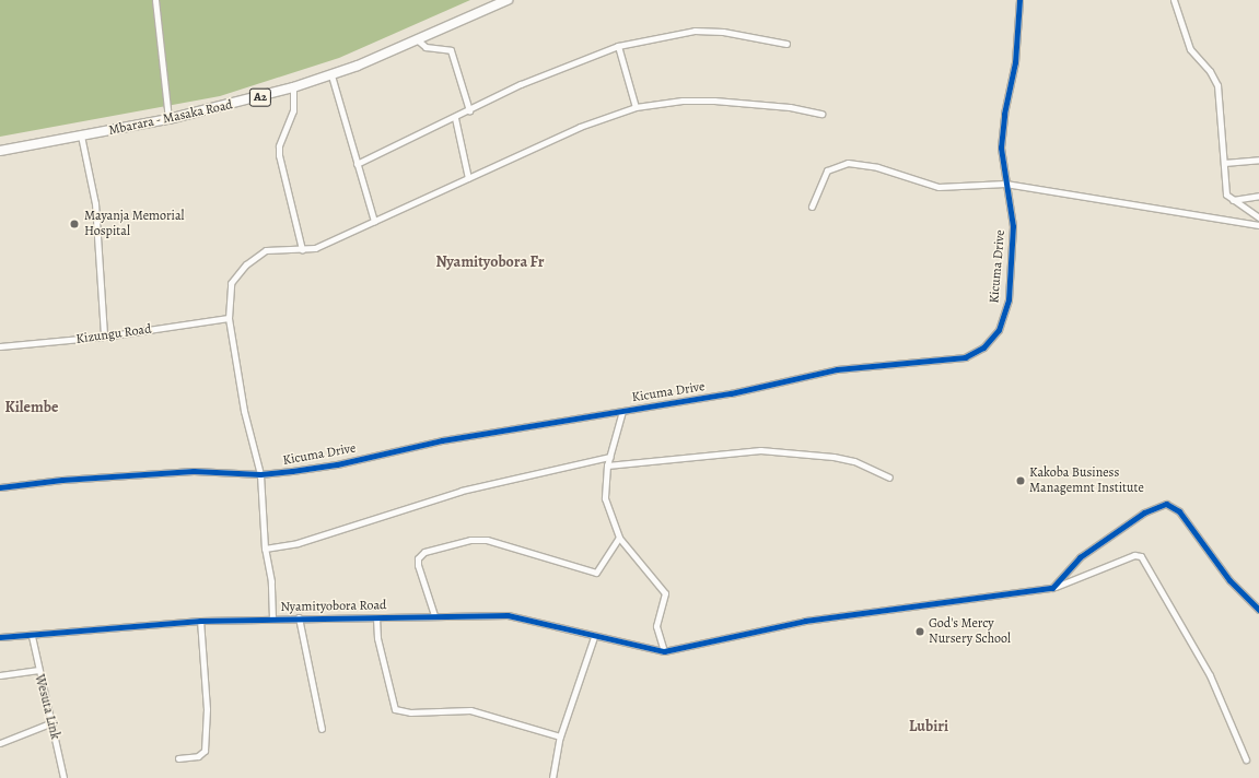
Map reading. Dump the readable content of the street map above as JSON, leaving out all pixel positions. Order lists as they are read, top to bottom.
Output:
{
  "streets": {
    "main road": ["A2", "Mbarara - Masaka Road"],
    "street": [
      "Kicuma Drive",
      "Kizungu Road",
      "Nyamityobora Road",
      "Wesuta Link"
    ]
  },
  "crossings": [
    ["Nyamityobora Road", "Wesuta Link"]
  ],
  "districts": ["Nyamityobora Fr", "Kilembe", "Lubiri"],
  "places": ["Mayanja Memorial Hospital", "Kakoba Business Managemnt Institute", "God's Mercy Nursery School"]
}
